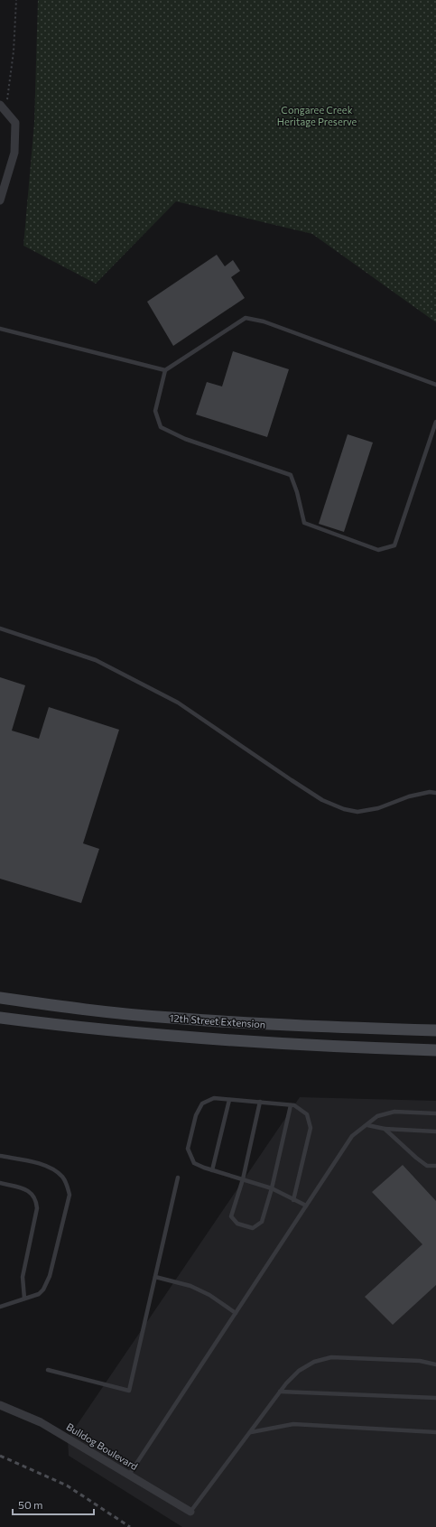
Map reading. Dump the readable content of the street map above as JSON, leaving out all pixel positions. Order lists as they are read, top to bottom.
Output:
{
  "streets": {
    "main road": ["12th Street Extension"],
    "street": ["Bulldog Boulevard"]
  },
  "parks": ["Congaree Creek Heritage Preserve"],
  "scale_bar": "50 m"
}
